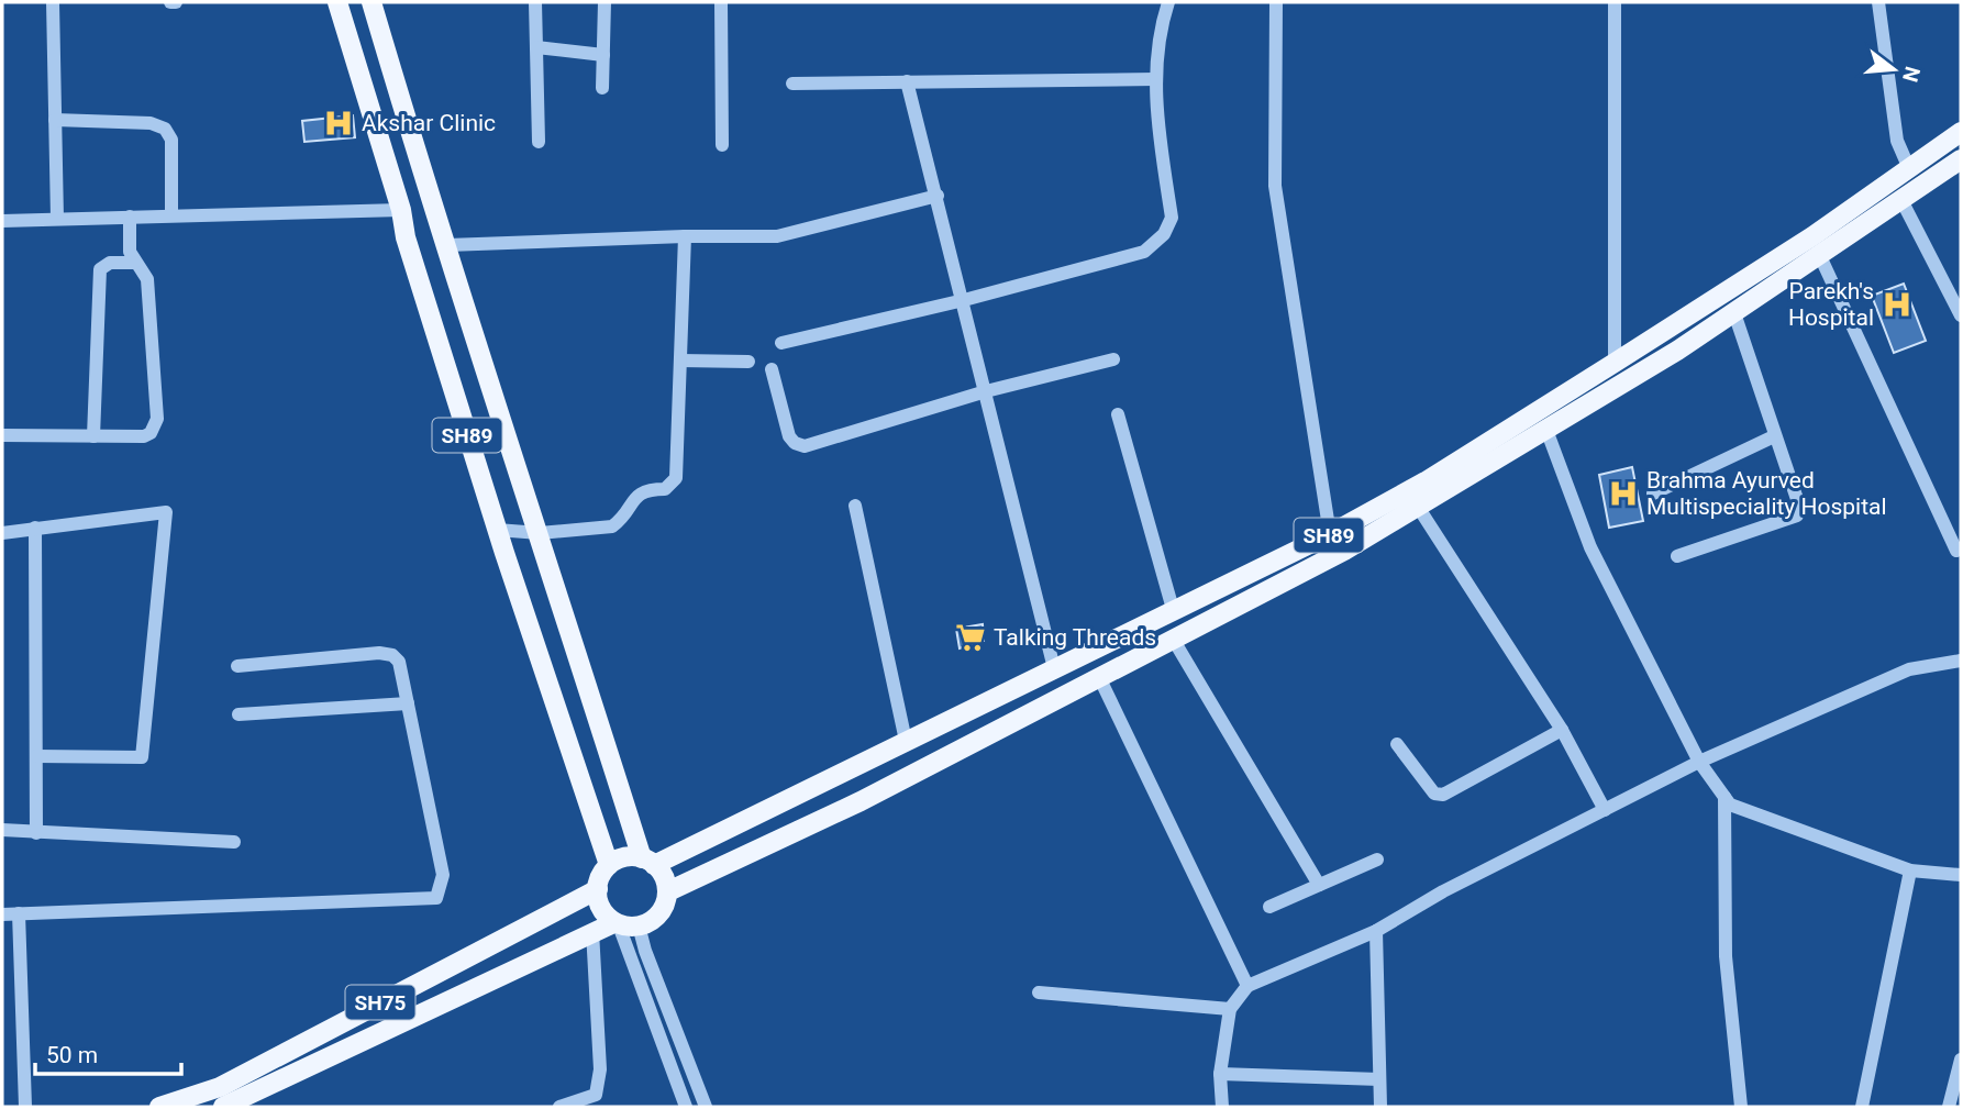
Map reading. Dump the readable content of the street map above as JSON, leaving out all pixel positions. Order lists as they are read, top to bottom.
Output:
{
  "streets": {
    "main road": ["SH89", "SH75"]
  },
  "crossings": [
    ["SH89", "SH75"]
  ],
  "places": {
    "hospital": ["Akshar Clinic", "Parekh's Hospital", "Brahma Ayurved Multispeciality Hospital"],
    "supermarket": ["Talking Threads"]
  },
  "scale_bar": "50 m",
  "north": "right"
}
